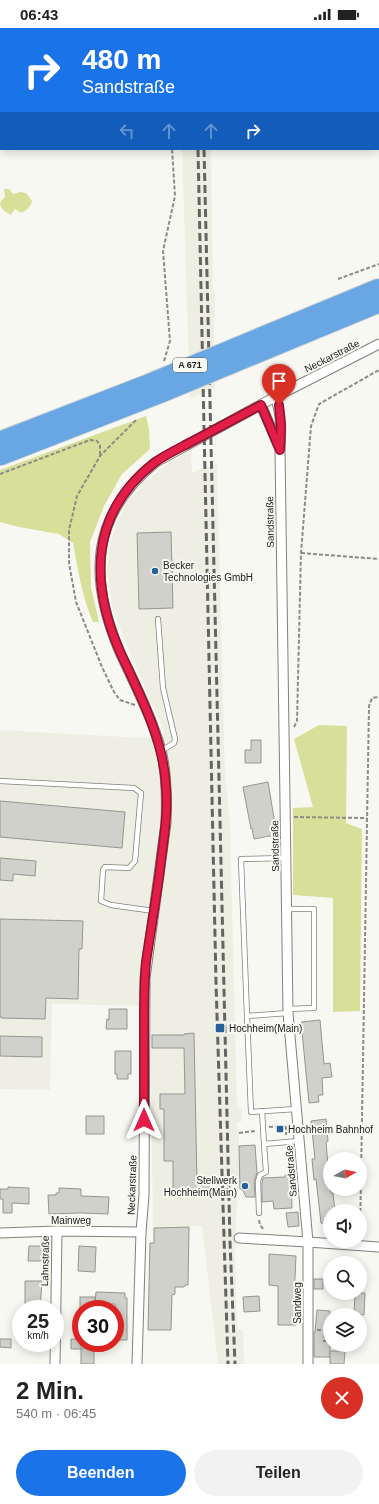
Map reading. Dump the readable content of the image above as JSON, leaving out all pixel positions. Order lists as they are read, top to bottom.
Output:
{
  "streets": {
    "highway": ["A 671"],
    "street": [
      "Neckarstraße",
      "Sandstraße",
      "Mainweg",
      "Lahnstraße",
      "Sandweg"
    ]
  },
  "crossings": [
    ["Neckarstraße", "Sandstraße"],
    ["Neckarstraße", "Mainweg"],
    ["Sandstraße", "Sandweg"],
    ["Mainweg", "Lahnstraße"]
  ],
  "places": {
    "other": ["Becker Technologies GmbH", "Stellwerk Hochheim(Main)"],
    "transit": ["Hochheim(Main)", "Hochheim Bahnhof"]
  },
  "north": "right",
  "page": {
    "status": "06:43",
    "turn": ["480 m", "Sandstraße"],
    "speed": "25 km/h",
    "limit": "30",
    "heading": ["2 Min.", "540 m · 06:45"],
    "buttons": ["Beenden", "Teilen"]
  }
}
